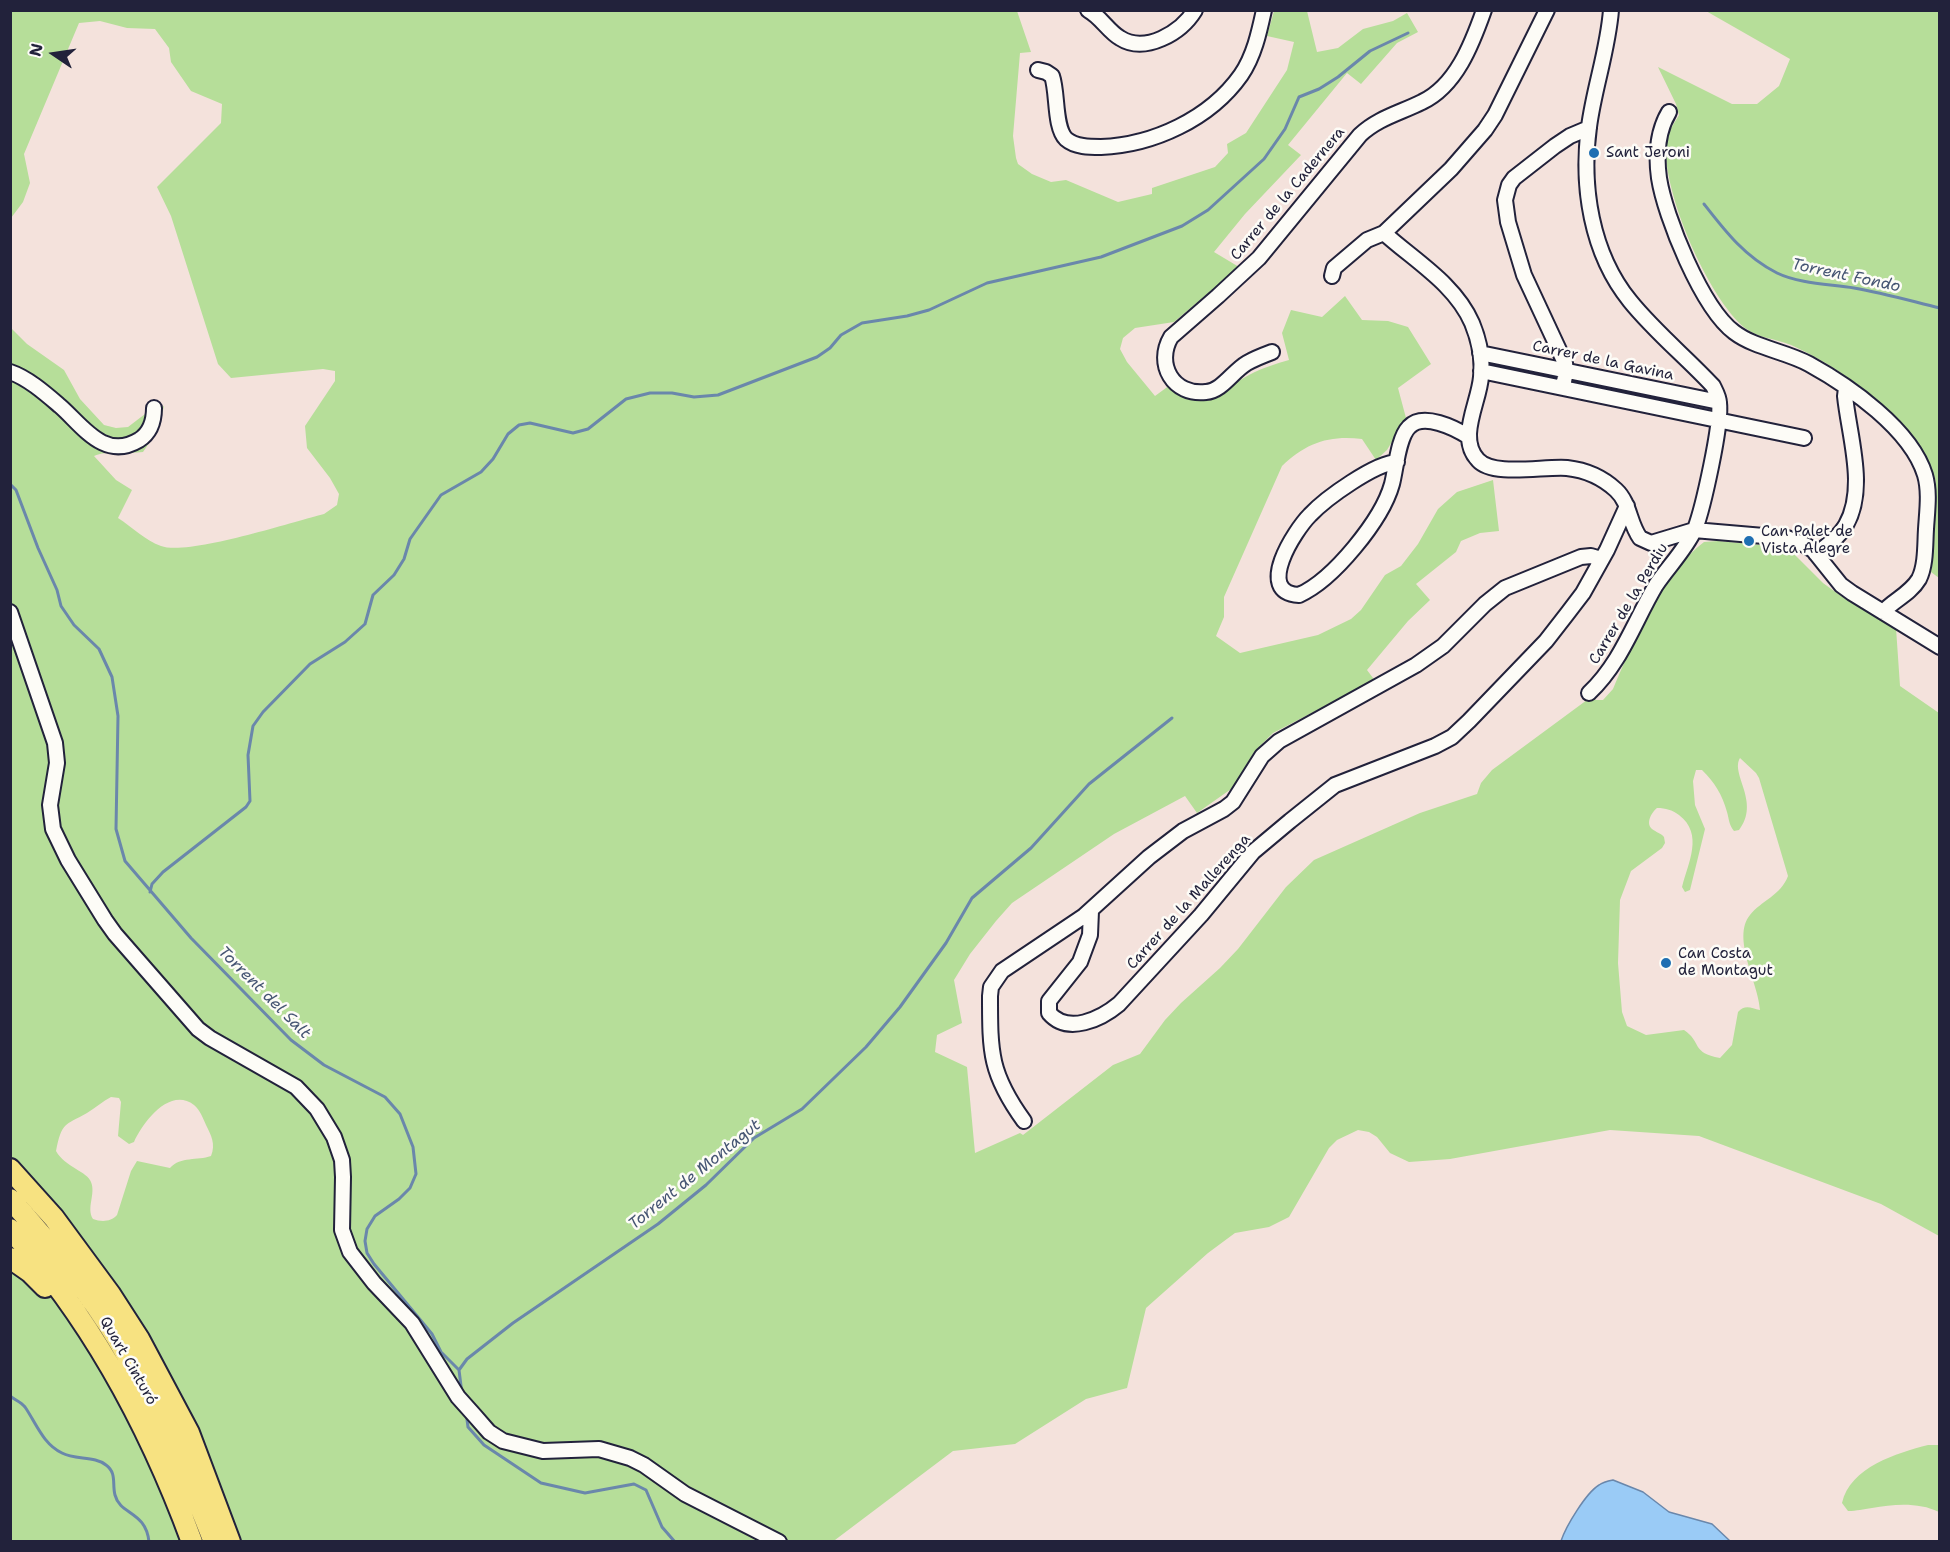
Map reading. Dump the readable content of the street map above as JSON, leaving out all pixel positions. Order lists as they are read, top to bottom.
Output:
{
  "streets": {
    "highway": ["Quart Cinturó"],
    "street": [
      "Carrer de la Cadernera",
      "Carrer de la Gavina",
      "Carrer de la Perdiu",
      "Carrer de la Mallerenga"
    ]
  },
  "water": ["Torrent Fondo", "Torrent del Salt", "Torrent de Montagut"],
  "places": ["Sant Jeroni", "Can Palet de Vista Alegre", "Can Costa de Montagut"],
  "north": "left"
}
